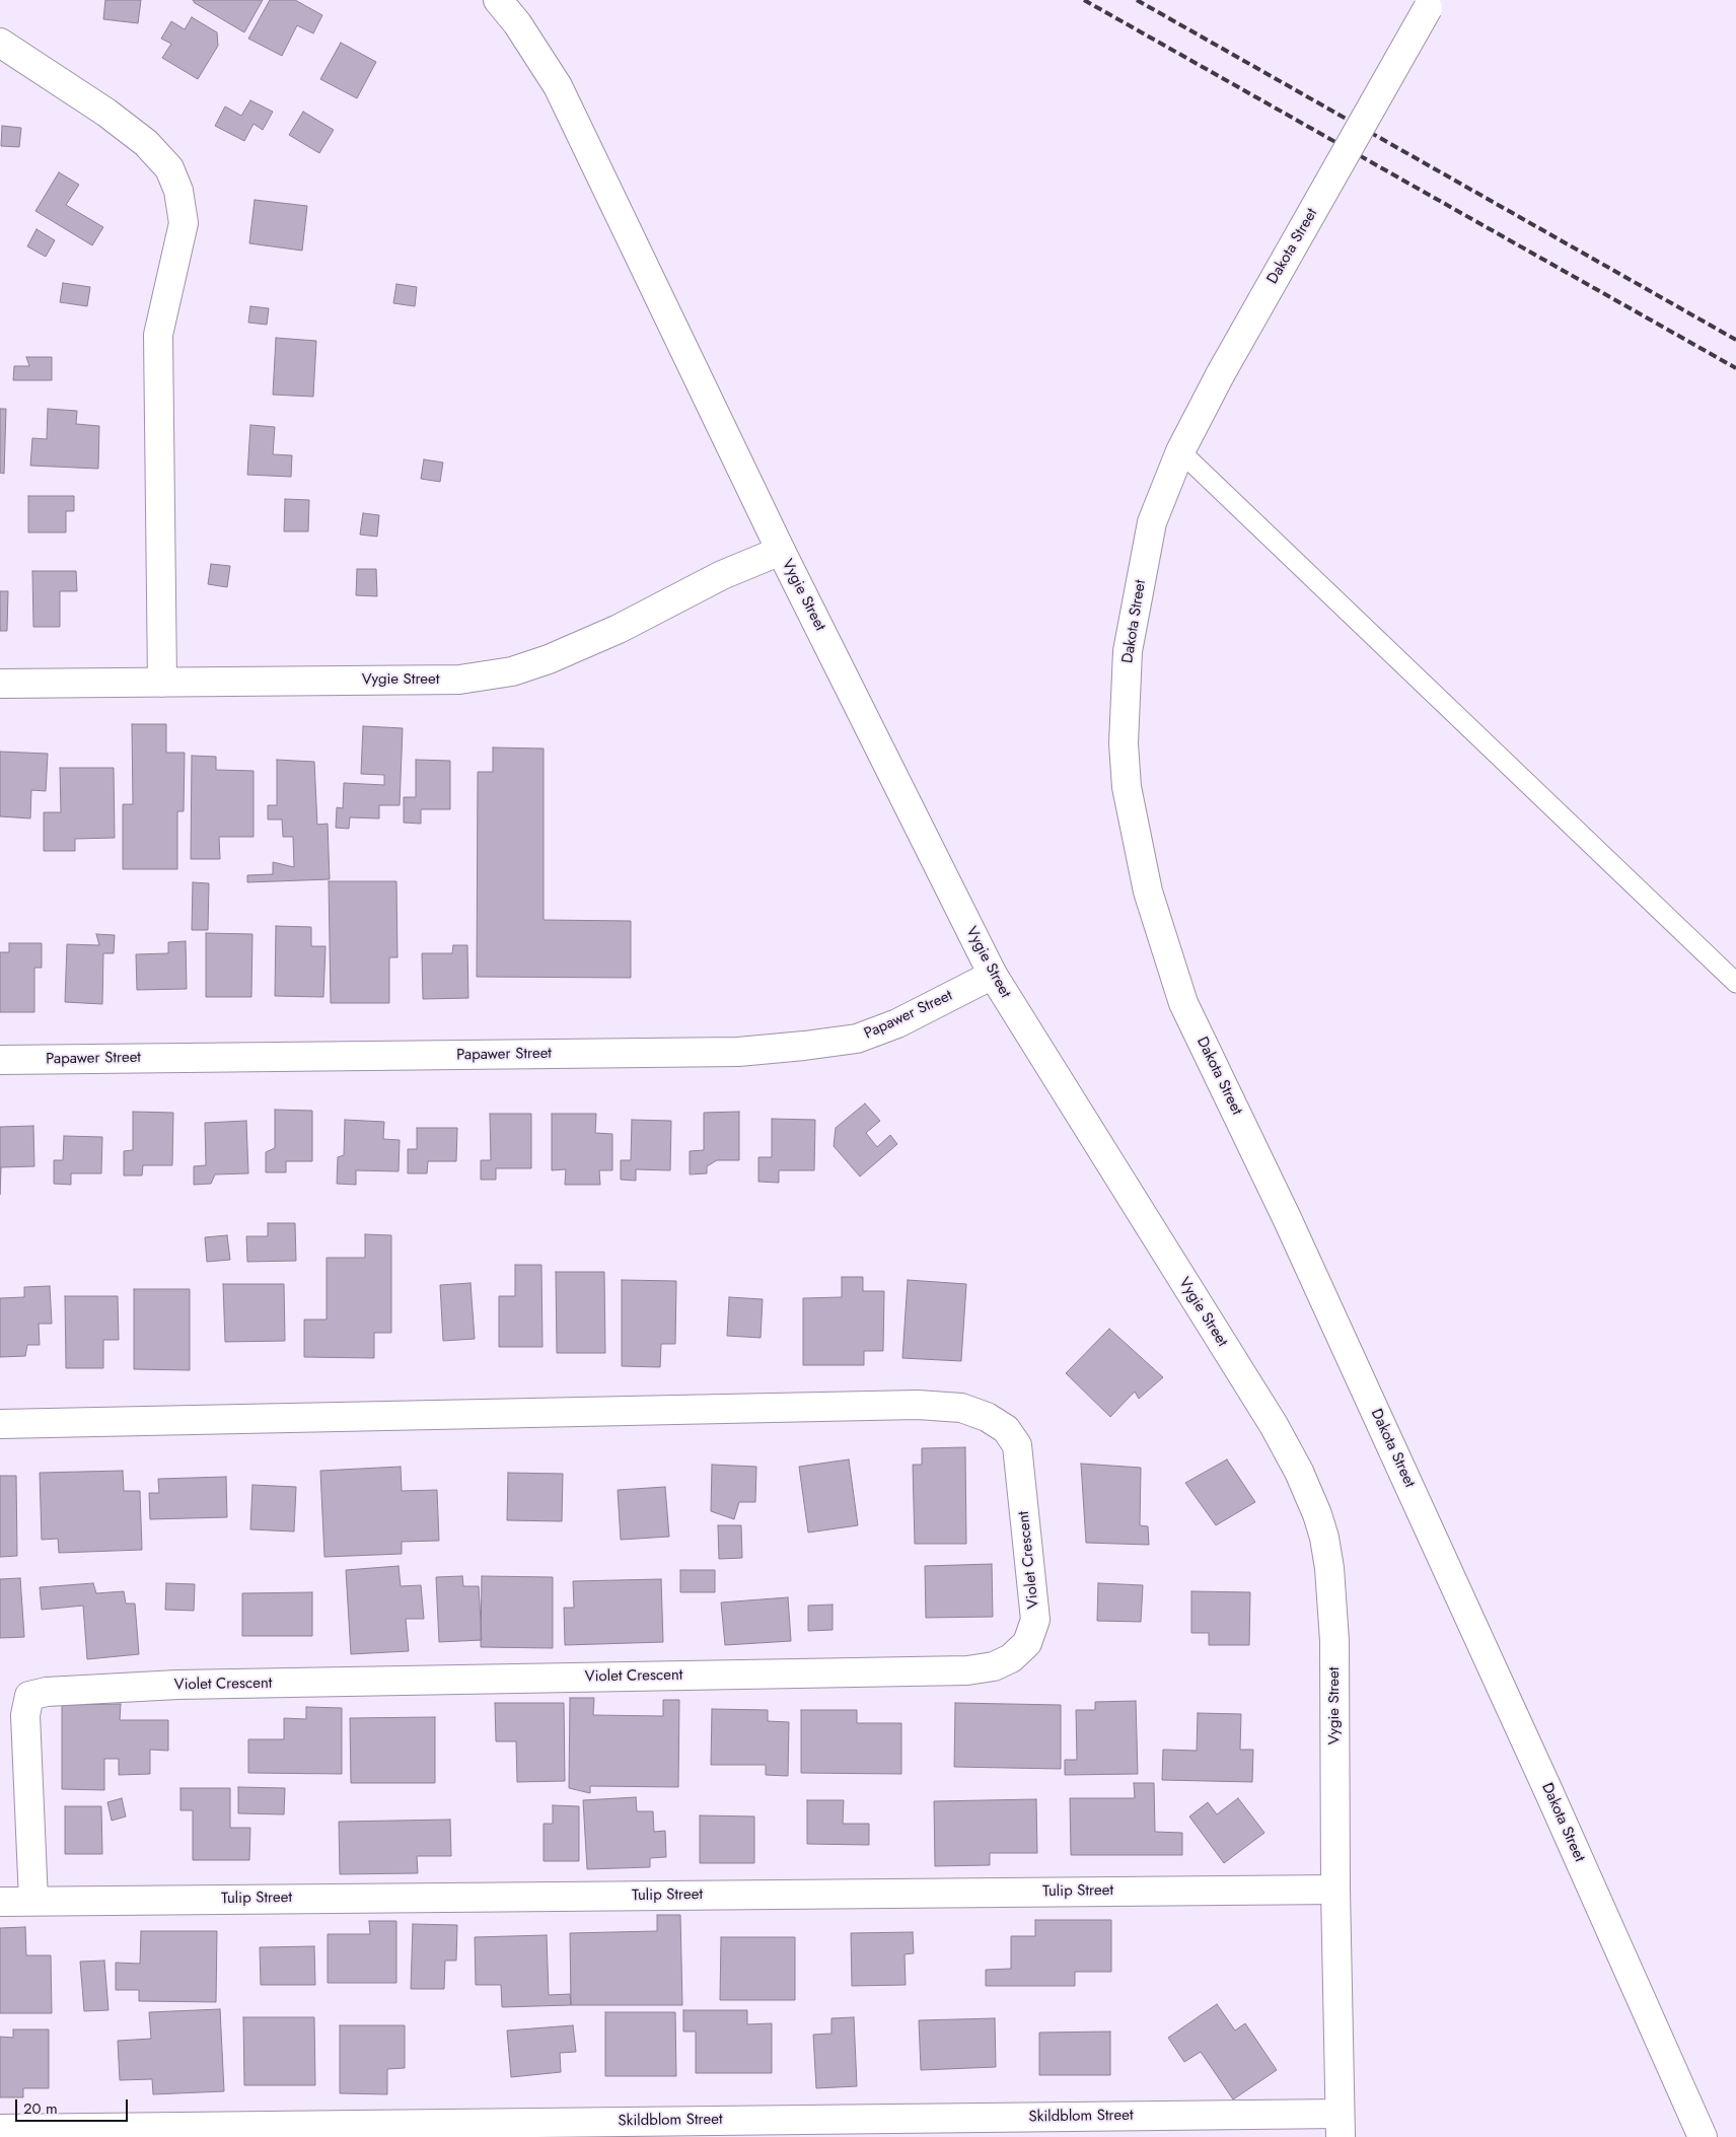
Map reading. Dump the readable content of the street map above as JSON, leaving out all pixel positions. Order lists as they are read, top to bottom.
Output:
{
  "streets": {
    "street": [
      "Dakota Street",
      "Vygie Street",
      "Papawer Street",
      "Violet Crescent",
      "Tulip Street",
      "Skildblom Street"
    ]
  },
  "crossings": [
    ["Vygie Street", "Papawer Street"],
    ["Vygie Street", "Tulip Street"],
    ["Vygie Street", "Skildblom Street"],
    ["Violet Crescent", "Tulip Street"]
  ],
  "scale_bar": "20 m"
}
